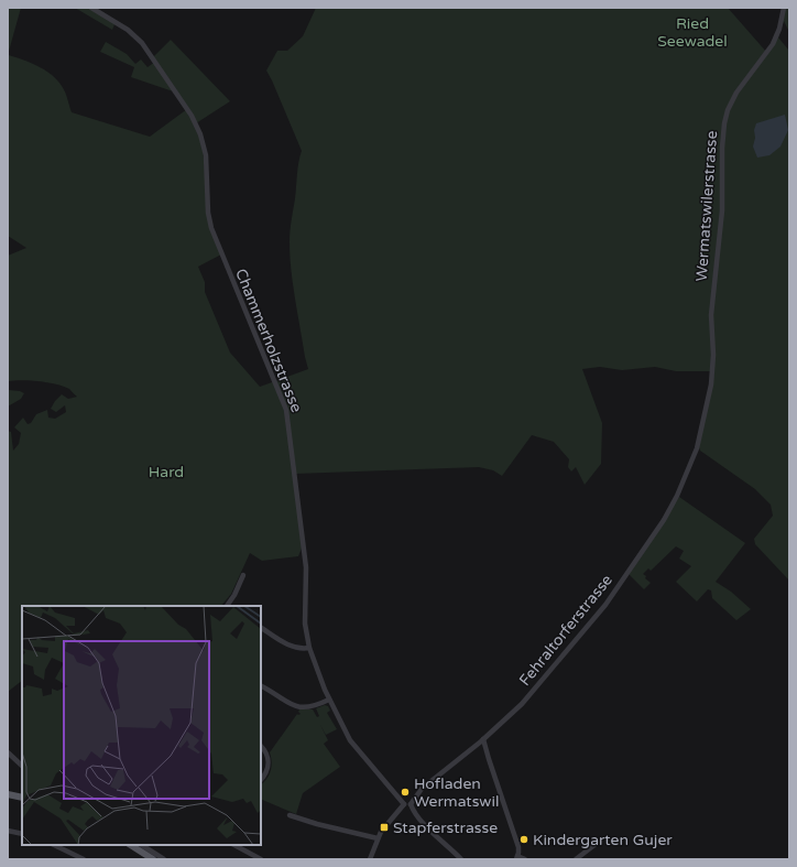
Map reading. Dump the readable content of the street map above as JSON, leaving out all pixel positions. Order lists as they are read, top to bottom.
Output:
{
  "streets": {
    "street": ["Wermatswilerstrasse", "Chammerholzstrasse", "Fehraltorferstrasse"]
  },
  "crossings": [
    ["Wermatswilerstrasse", "Fehraltorferstrasse"]
  ],
  "parks": ["Ried Seewadel", "Hard"],
  "places": {
    "other": ["Hofladen Wermatswil", "Kindergarten Gujer"],
    "transit": ["Stapferstrasse"]
  }
}
